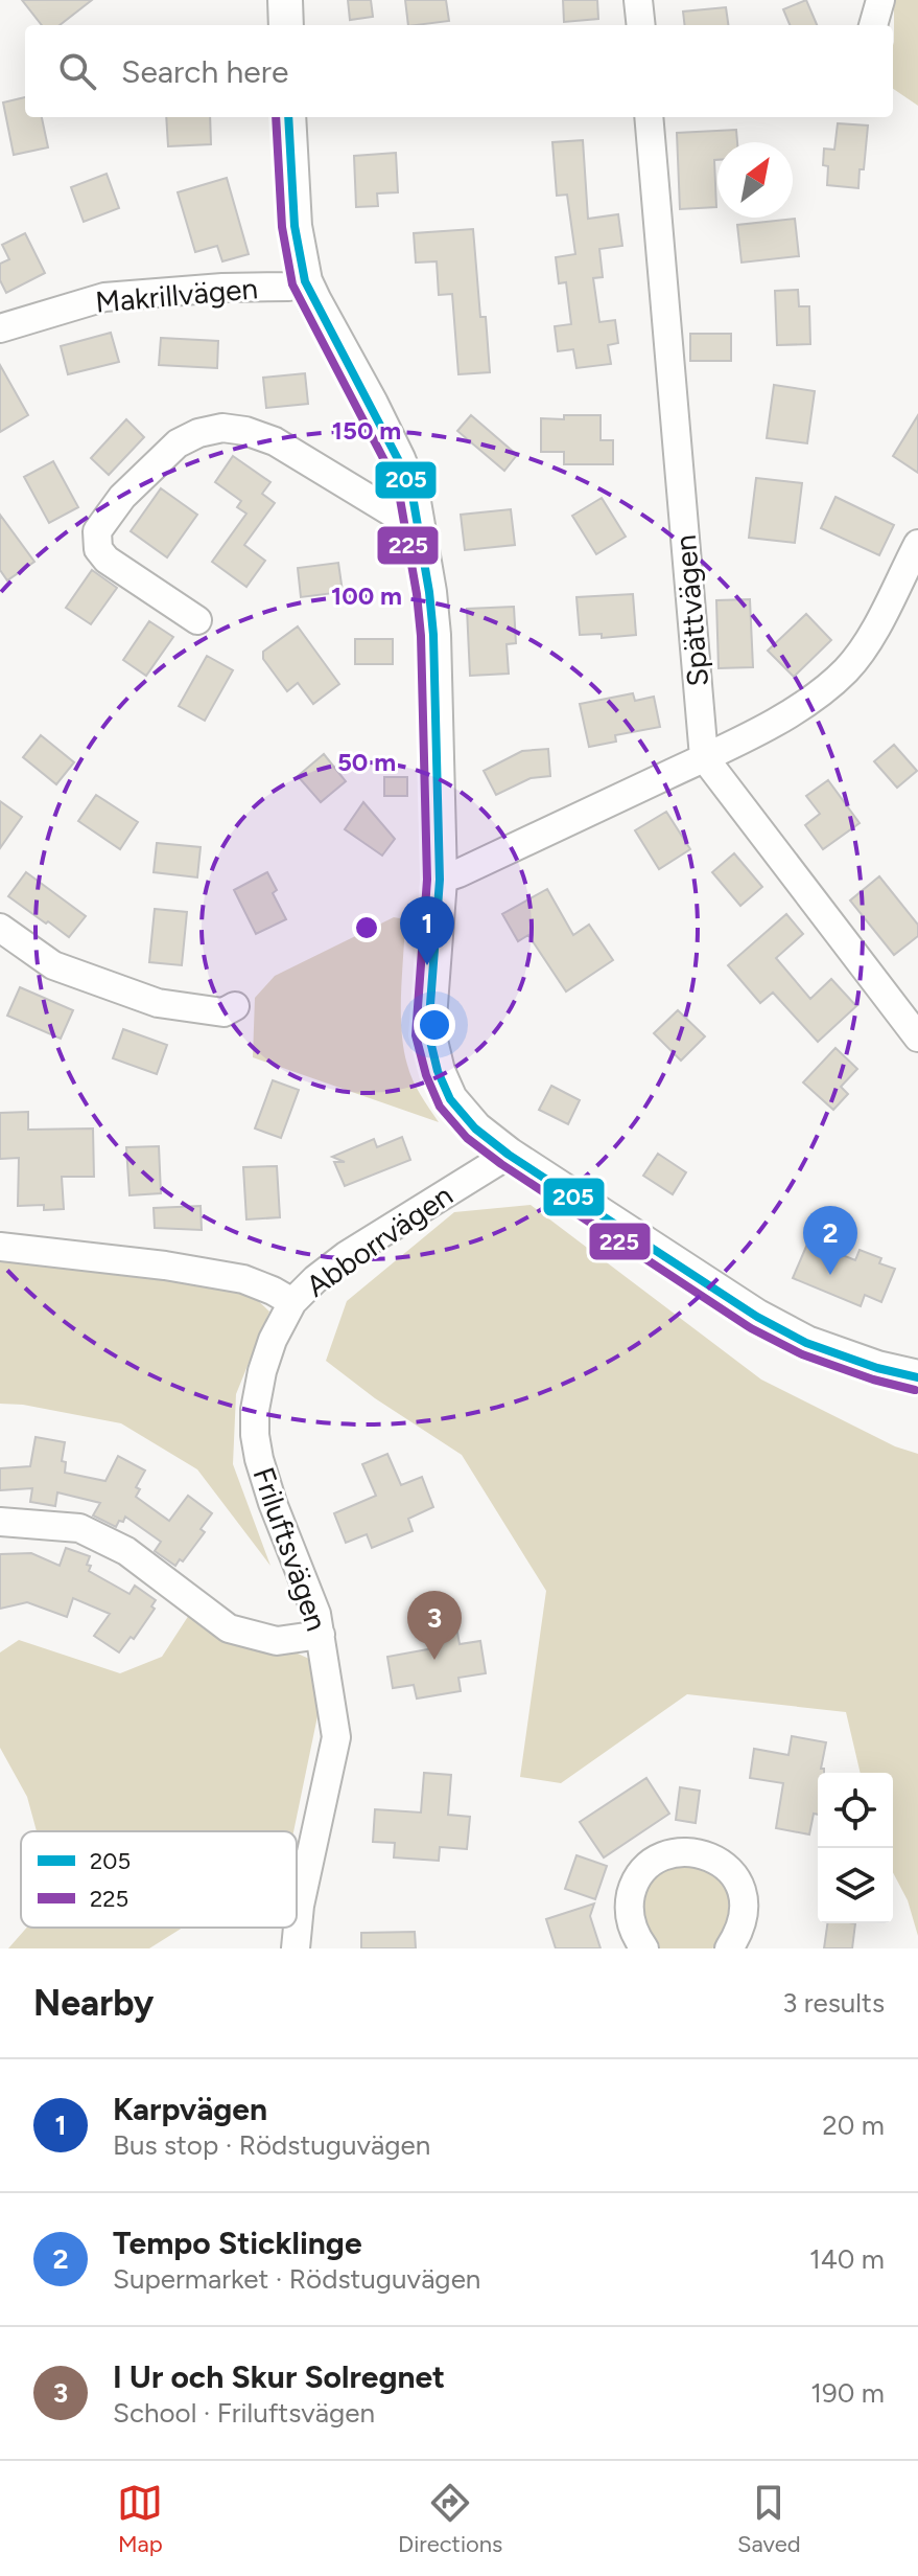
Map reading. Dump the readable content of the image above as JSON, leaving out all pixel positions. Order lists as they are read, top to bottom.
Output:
{
  "streets": {
    "street": [
      "Makrillvägen",
      "Spättvägen",
      "Abborrvägen",
      "Friluftsvägen"
    ]
  },
  "crossings": [
    ["Abborrvägen", "Friluftsvägen"]
  ],
  "lines": ["transit line 205", "transit line 225"],
  "legend": ["205", "225"],
  "north": "top right",
  "page": {
    "search": "Search here",
    "pins": ["1", "2", "3"],
    "heading": ["Nearby", "3 results"],
    "list": [
      {
        "mark": "1",
        "name": "Karpvägen",
        "note": "Bus stop · Rödstuguvägen",
        "value": "20 m"
      },
      {
        "mark": "2",
        "name": "Tempo Sticklinge",
        "note": "Supermarket · Rödstuguvägen",
        "value": "140 m"
      },
      {
        "mark": "3",
        "name": "I Ur och Skur Solregnet",
        "note": "School · Friluftsvägen",
        "value": "190 m"
      }
    ],
    "nav": ["Map", "Directions", "Saved"]
  },
  "rings": ["150 m", "100 m", "50 m"]
}
